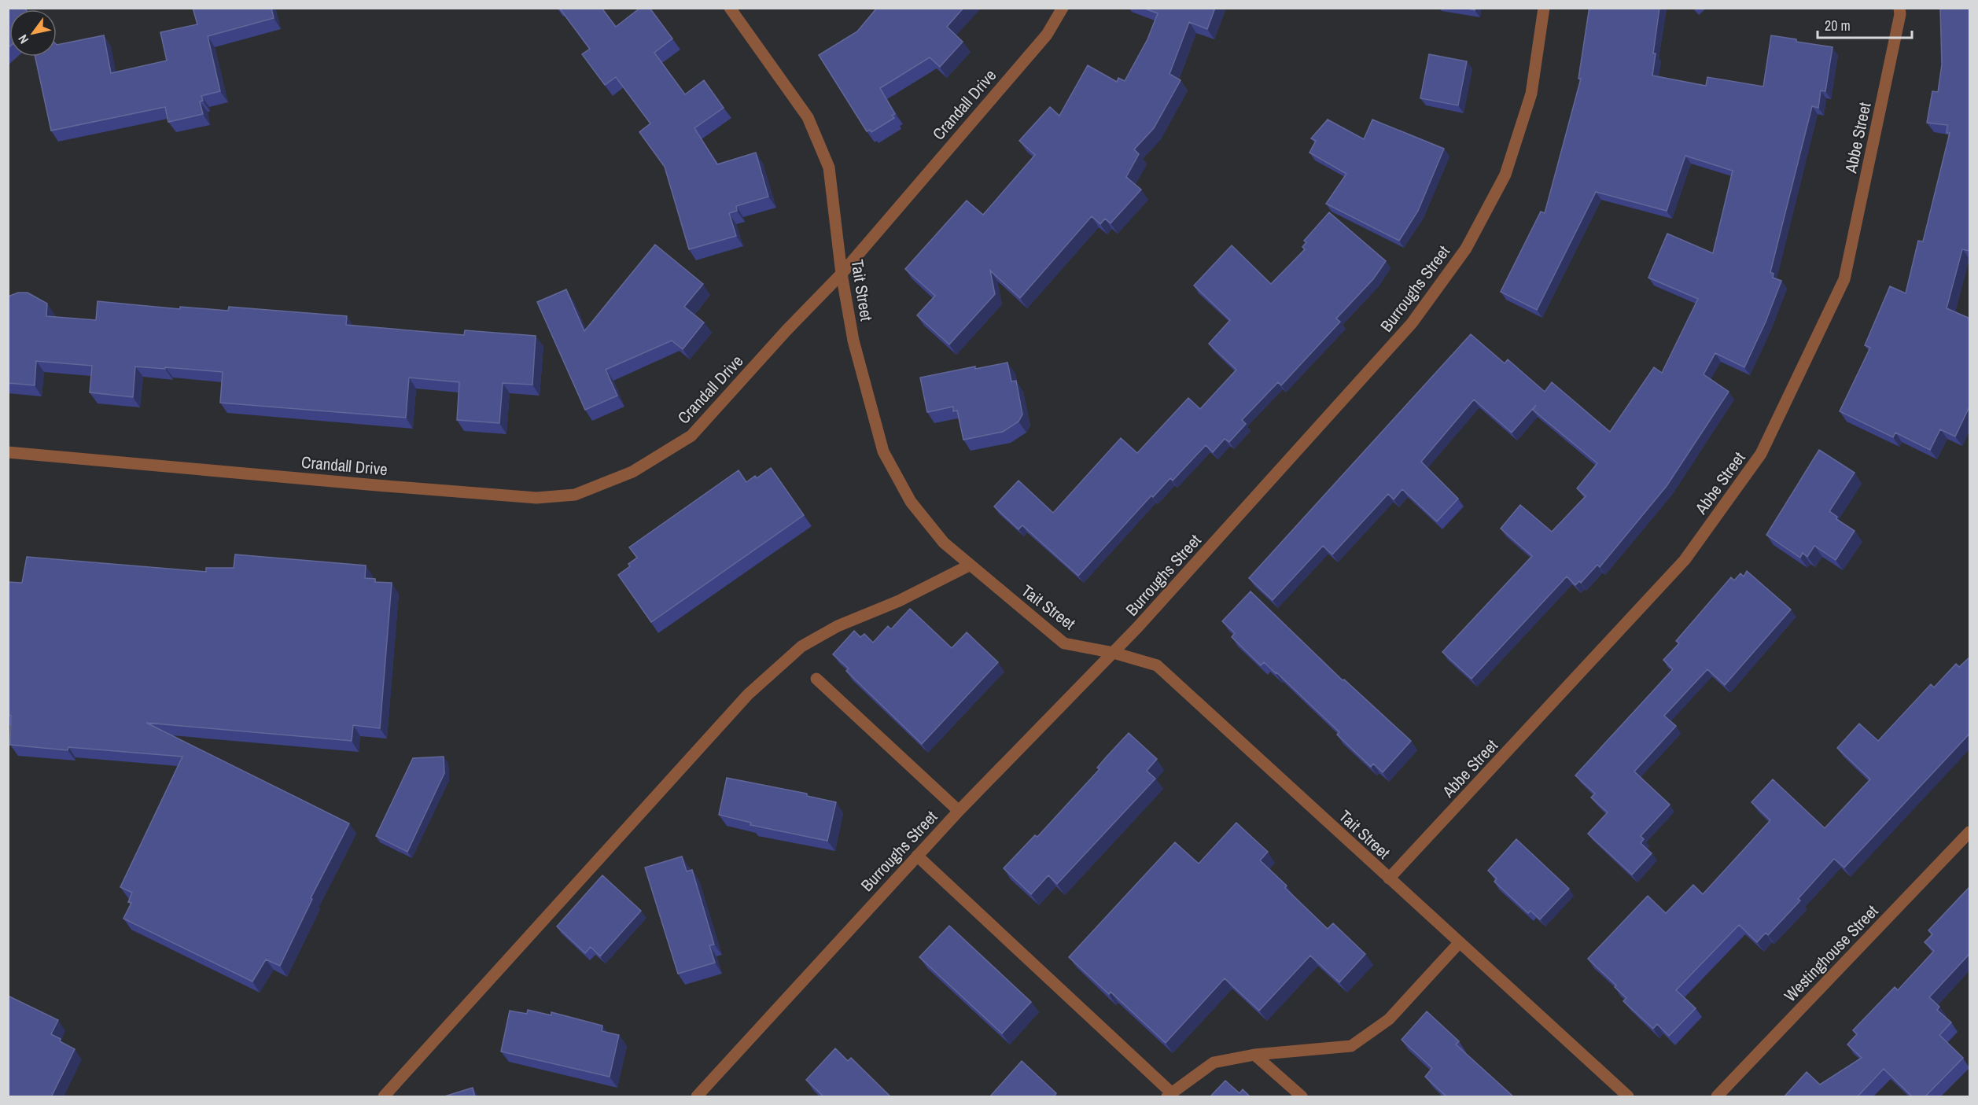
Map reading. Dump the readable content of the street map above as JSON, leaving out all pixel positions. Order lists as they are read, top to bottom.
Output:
{
  "streets": {
    "street": [
      "Crandall Drive",
      "Abbe Street",
      "Burroughs Street",
      "Tait Street",
      "Westinghouse Street"
    ]
  },
  "crossings": [
    ["Crandall Drive", "Tait Street"],
    ["Abbe Street", "Tait Street"],
    ["Burroughs Street", "Tait Street"]
  ],
  "scale_bar": "20 m",
  "north": "bottom left"
}
